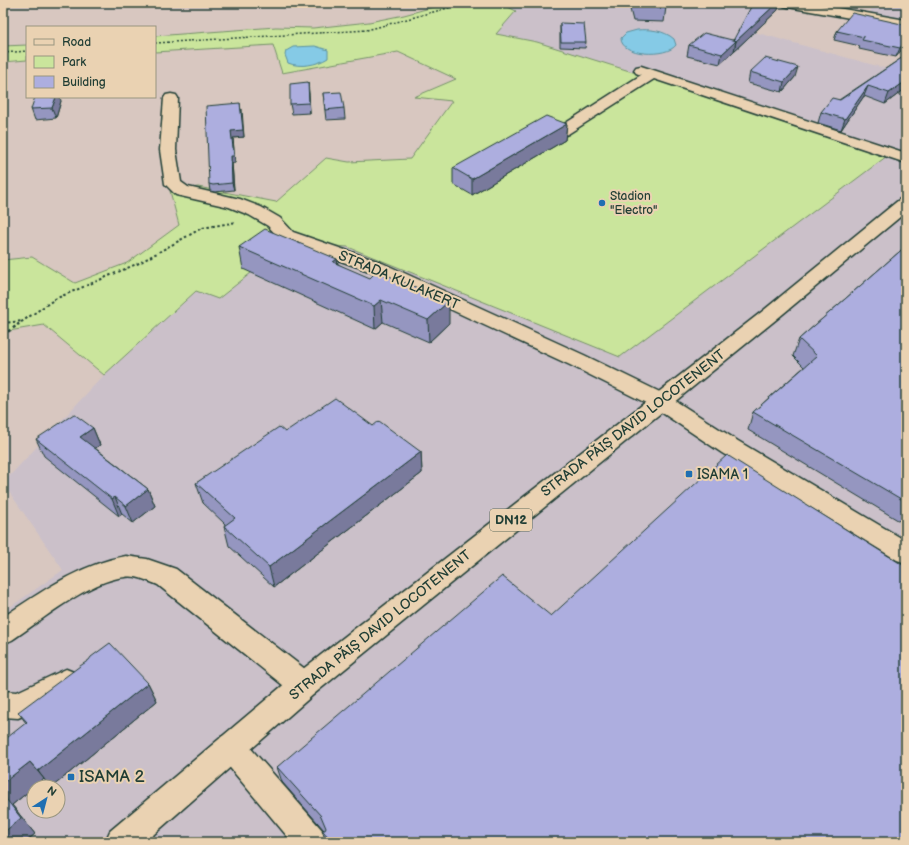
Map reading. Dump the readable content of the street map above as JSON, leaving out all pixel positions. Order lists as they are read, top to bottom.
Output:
{
  "streets": {
    "street": ["STRADA KULAKERT", "STRADA PĂIȘ DAVID LOCOTENENT", "DN12"]
  },
  "crossings": [
    ["STRADA KULAKERT", "STRADA PĂIȘ DAVID LOCOTENENT"]
  ],
  "places": {
    "other": ["Stadion \"Electro\""],
    "transit": ["ISAMA 1", "ISAMA 2"]
  },
  "legend": ["Road", "Park", "Building"],
  "north": "top right"
}
